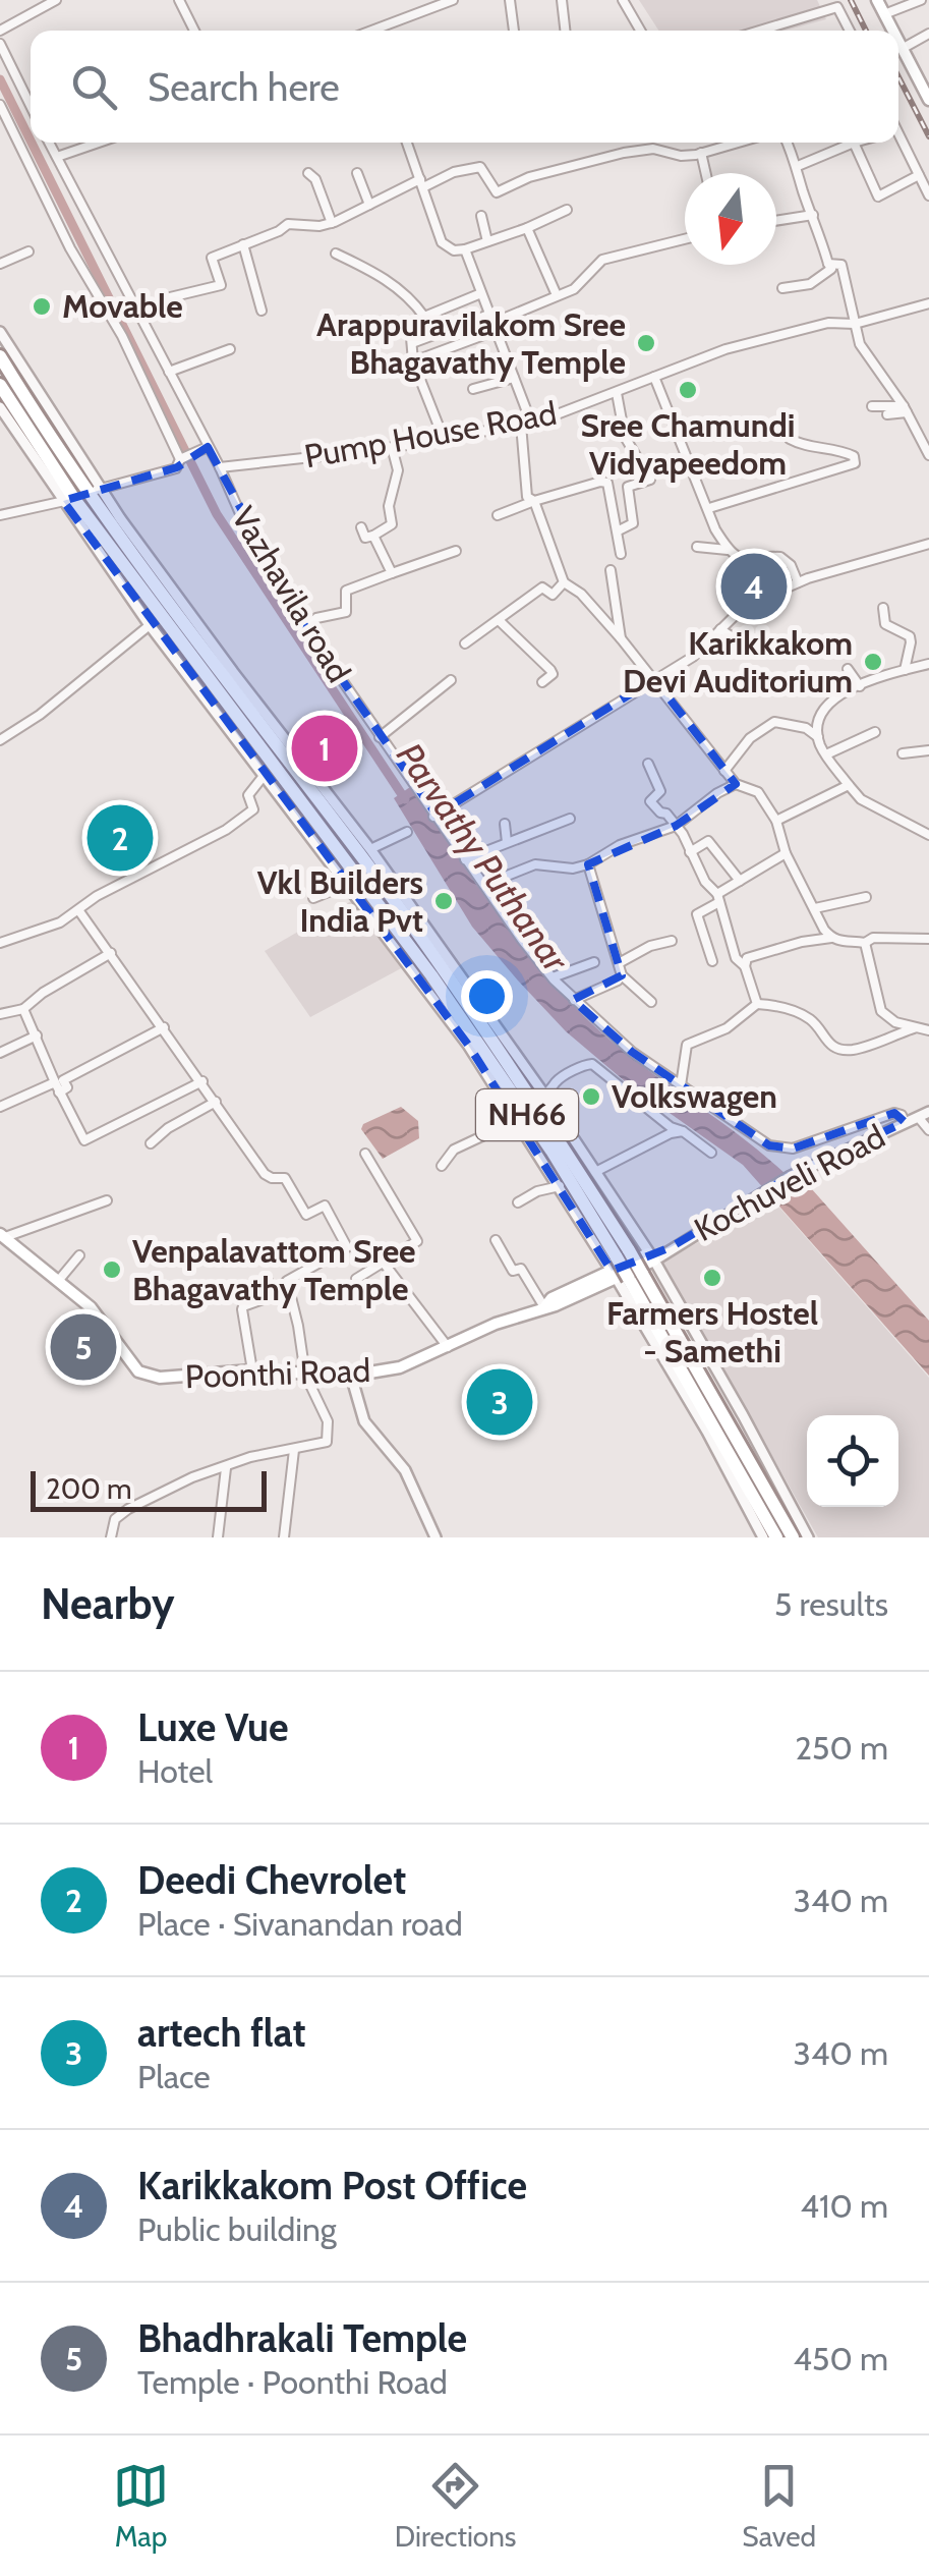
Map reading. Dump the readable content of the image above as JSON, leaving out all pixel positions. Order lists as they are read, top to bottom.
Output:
{
  "streets": {
    "highway": ["NH66"],
    "main road": ["Poonthi Road"],
    "street": ["Pump House Road", "Vazhavila road", "Kochuveli Road"]
  },
  "crossings": [
    ["Pump House Road", "Vazhavila road"],
    ["Vazhavila road", "Kochuveli Road"],
    ["NH66", "Poonthi Road"],
    ["Kochuveli Road", "Poonthi Road"]
  ],
  "water": ["Parvathy Puthanar"],
  "places": [
    "Movable",
    "Arappuravilakom Sree Bhagavathy Temple",
    "Sree Chamundi Vidyapeedom",
    "Karikkakom Devi Auditorium",
    "Vkl Builders India Pvt",
    "Volkswagen",
    "Venpalavattom Sree Bhagavathy Temple",
    "Farmers Hostel - Samethi"
  ],
  "scale_bar": "200 m",
  "north": "bottom",
  "page": {
    "search": "Search here",
    "pins": [
      "4",
      "1",
      "2",
      "5",
      "3"
    ],
    "scale": "200 m",
    "heading": ["Nearby", "5 results"],
    "list": [
      {
        "mark": "1",
        "name": "Luxe Vue",
        "note": "Hotel",
        "value": "250 m"
      },
      {
        "mark": "2",
        "name": "Deedi Chevrolet",
        "note": "Place · Sivanandan road",
        "value": "340 m"
      },
      {
        "mark": "3",
        "name": "artech flat",
        "note": "Place",
        "value": "340 m"
      },
      {
        "mark": "4",
        "name": "Karikkakom Post Office",
        "note": "Public building",
        "value": "410 m"
      },
      {
        "mark": "5",
        "name": "Bhadhrakali Temple",
        "note": "Temple · Poonthi Road",
        "value": "450 m"
      }
    ],
    "nav": ["Map", "Directions", "Saved"]
  }
}
